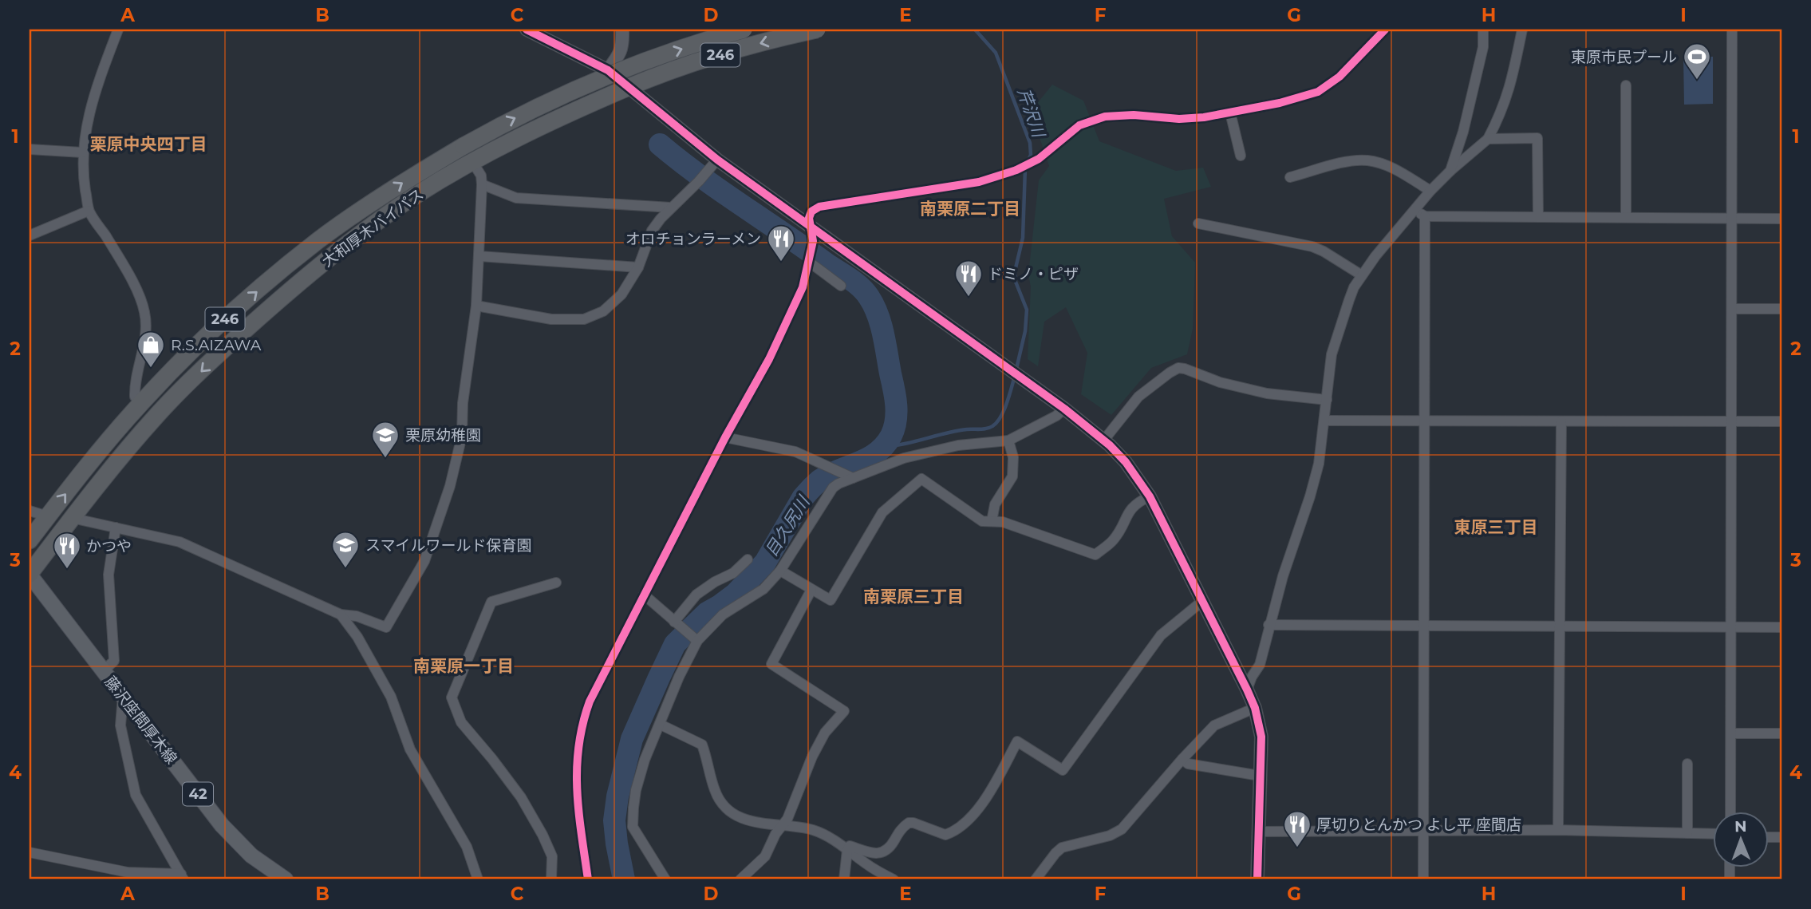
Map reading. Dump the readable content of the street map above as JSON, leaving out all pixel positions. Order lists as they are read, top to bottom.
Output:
{
  "streets": {
    "highway": ["246", "大和厚木バイパス"],
    "main road": ["藤沢座間厚木線", "42"]
  },
  "crossings": [
    ["大和厚木バイパス", "藤沢座間厚木線"]
  ],
  "districts": [
    "栗原中央四丁目",
    "南栗原二丁目",
    "東原三丁目",
    "南栗原三丁目",
    "南栗原一丁目"
  ],
  "water": ["芹沢川", "目久尻川"],
  "places": {
    "sports": ["東原市民プール"],
    "restaurant": [
      "オロチョンラーメン",
      "ドミノ・ピザ",
      "かつや",
      "厚切りとんかつ よし平 座間店"
    ],
    "shop": ["R.S.AIZAWA"],
    "school or university": ["栗原幼稚園", "スマイルワールド保育園"]
  },
  "north": "top",
  "grid": {
    "columns": [
      "A",
      "B",
      "C",
      "D",
      "E",
      "F",
      "G",
      "H",
      "I"
    ],
    "rows": [
      "1",
      "2",
      "3",
      "4"
    ]
  }
}
